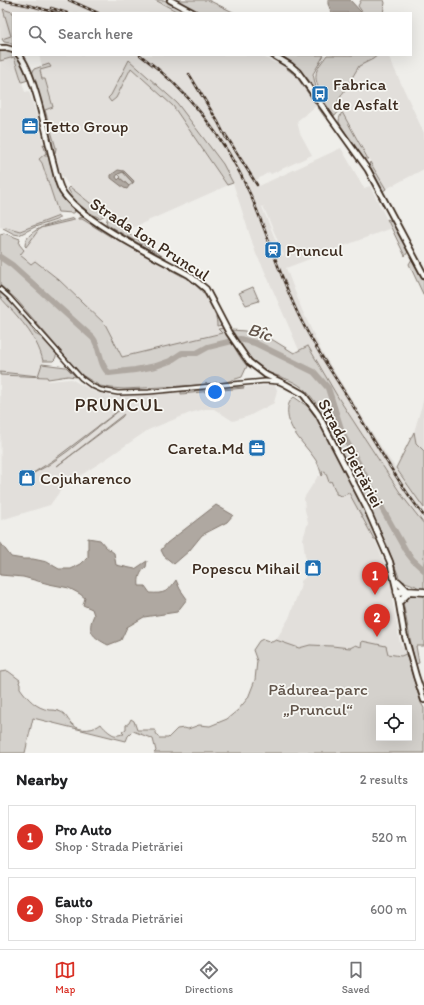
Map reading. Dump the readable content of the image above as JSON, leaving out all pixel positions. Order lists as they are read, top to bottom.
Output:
{
  "streets": {
    "street": ["Strada Ion Pruncul", "Strada Pietrăriei"]
  },
  "crossings": [
    ["Strada Ion Pruncul", "Strada Pietrăriei"]
  ],
  "districts": ["PRUNCUL"],
  "water": ["Bîc"],
  "parks": ["Pădurea-parc „Pruncul“"],
  "places": {
    "bus stop": ["Fabrica de Asfalt"],
    "office": ["Tetto Group", "Careta.Md"],
    "station": ["Pruncul"],
    "shop": ["Cojuharenco", "Popescu Mihail"]
  },
  "page": {
    "search": "Search here",
    "pins": ["1", "2"],
    "heading": ["Nearby", "2 results"],
    "list": [
      {
        "mark": "1",
        "name": "Pro Auto",
        "note": "Shop · Strada Pietrăriei",
        "value": "520 m"
      },
      {
        "mark": "2",
        "name": "Eauto",
        "note": "Shop · Strada Pietrăriei",
        "value": "600 m"
      }
    ],
    "nav": ["Map", "Directions", "Saved"]
  }
}
